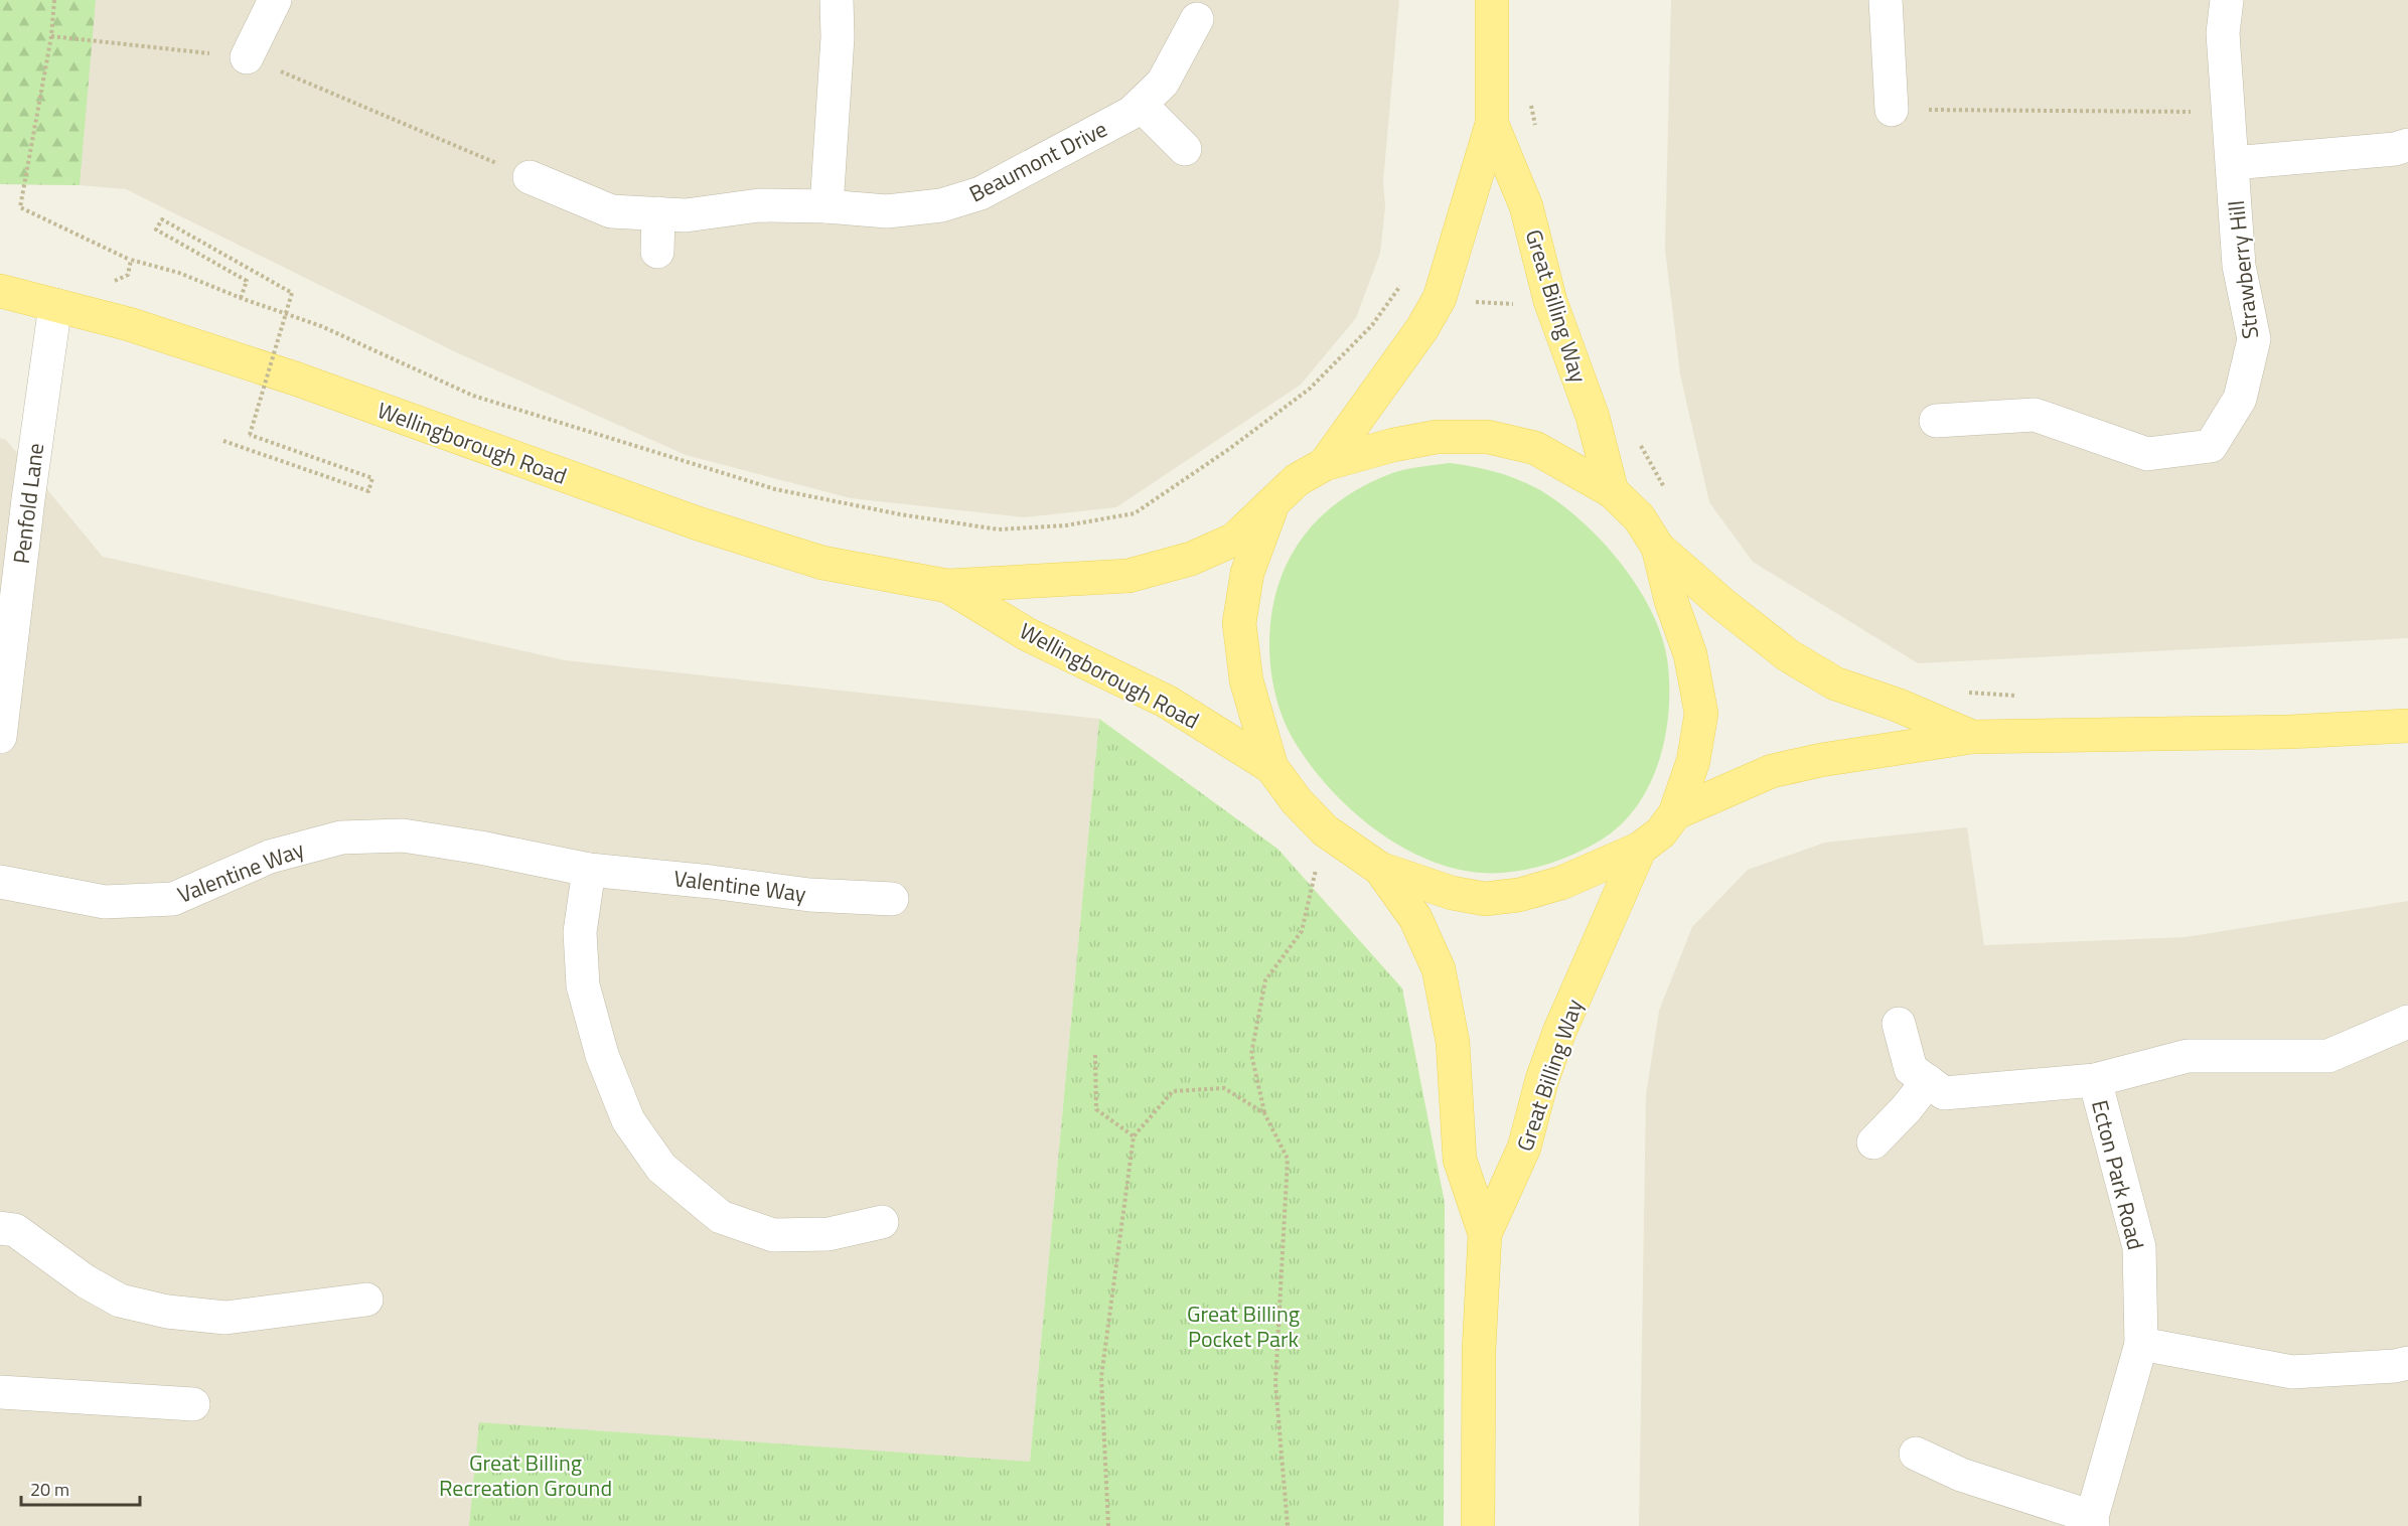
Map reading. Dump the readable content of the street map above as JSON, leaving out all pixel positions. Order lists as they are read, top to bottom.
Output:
{
  "streets": {
    "main road": ["Great Billing Way", "Wellingborough Road"],
    "street": [
      "Beaumont Drive",
      "Strawberry Hill",
      "Penfold Lane",
      "Valentine Way",
      "Ecton Park Road"
    ]
  },
  "crossings": [
    ["Great Billing Way", "Wellingborough Road"],
    ["Wellingborough Road", "Penfold Lane"]
  ],
  "parks": ["Great Billing Pocket Park", "Great Billing Recreation Ground"],
  "scale_bar": "20 m"
}
